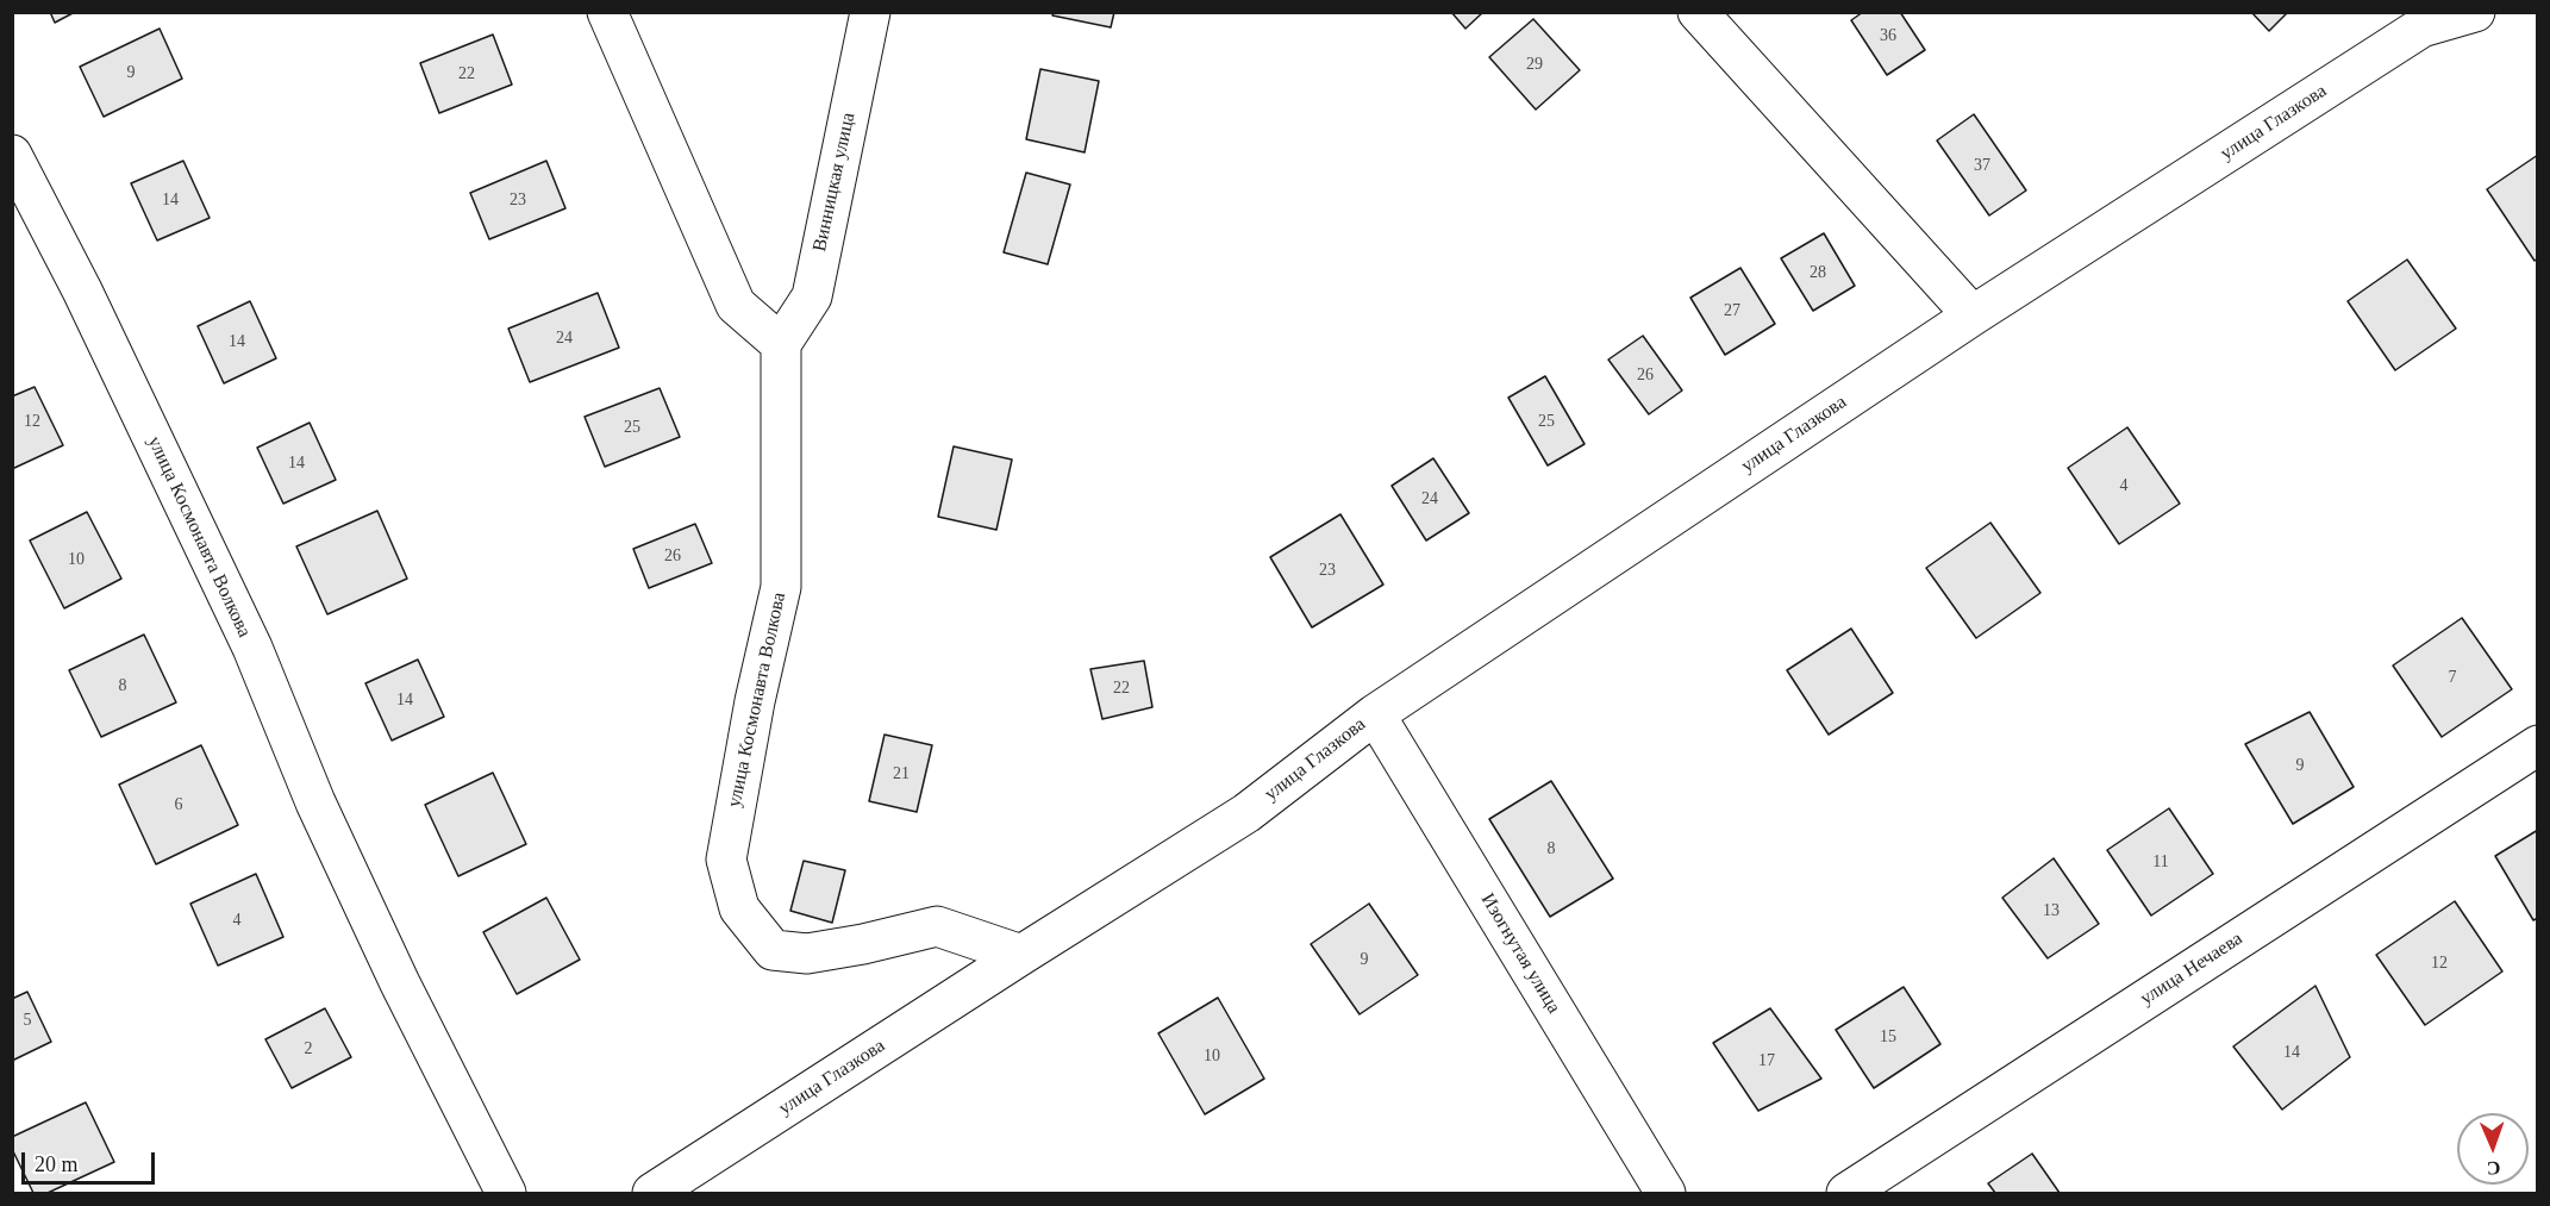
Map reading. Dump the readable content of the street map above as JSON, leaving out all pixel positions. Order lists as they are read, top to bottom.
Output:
{
  "streets": {
    "street": [
      "улица Глазкова",
      "Винницкая улица",
      "улица Космонавта Волкова",
      "Изогнутая улица",
      "улица Нечаева"
    ]
  },
  "crossings": [
    ["улица Глазкова", "улица Космонавта Волкова"],
    ["улица Глазкова", "Изогнутая улица"],
    ["Винницкая улица", "улица Космонавта Волкова"]
  ],
  "house_numbers": [
    "36",
    "29",
    "9",
    "22",
    "37",
    "14",
    "23",
    "28",
    "27",
    "24",
    "14",
    "26",
    "12",
    "25",
    "25",
    "14",
    "4",
    "24",
    "26",
    "10",
    "23",
    "7",
    "8",
    "22",
    "14",
    "9",
    "21",
    "6",
    "8",
    "11",
    "13",
    "4",
    "9",
    "12",
    "5",
    "15",
    "2",
    "14",
    "10",
    "17"
  ],
  "scale_bar": "20 m",
  "north": "bottom"
}
